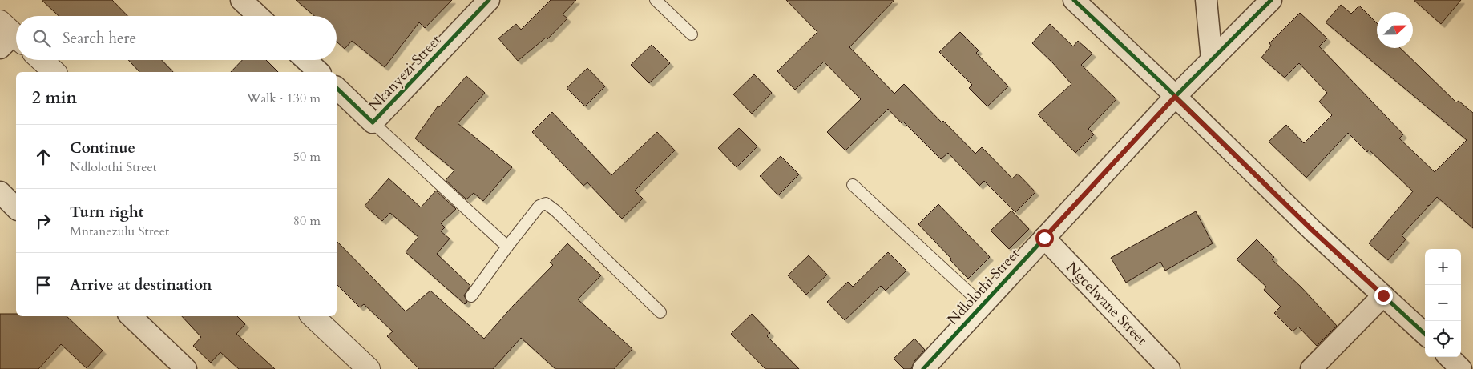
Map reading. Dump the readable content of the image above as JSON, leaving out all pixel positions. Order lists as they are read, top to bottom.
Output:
{
  "streets": {
    "street": ["Nkanyezi Street", "Ndlolothi Street", "Ngcelwane Street"]
  },
  "crossings": [
    ["Ndlolothi Street", "Ngcelwane Street"]
  ],
  "north": "right",
  "page": {
    "search": "Search here",
    "heading": ["2 min", "Walk · 130 m"],
    "list": [
      ["Continue", "Ndlolothi Street", "50 m"],
      ["Turn right", "Mntanezulu Street", "80 m"],
      "Arrive at destination"
    ],
    "map_buttons": ["+", "−"]
  }
}
